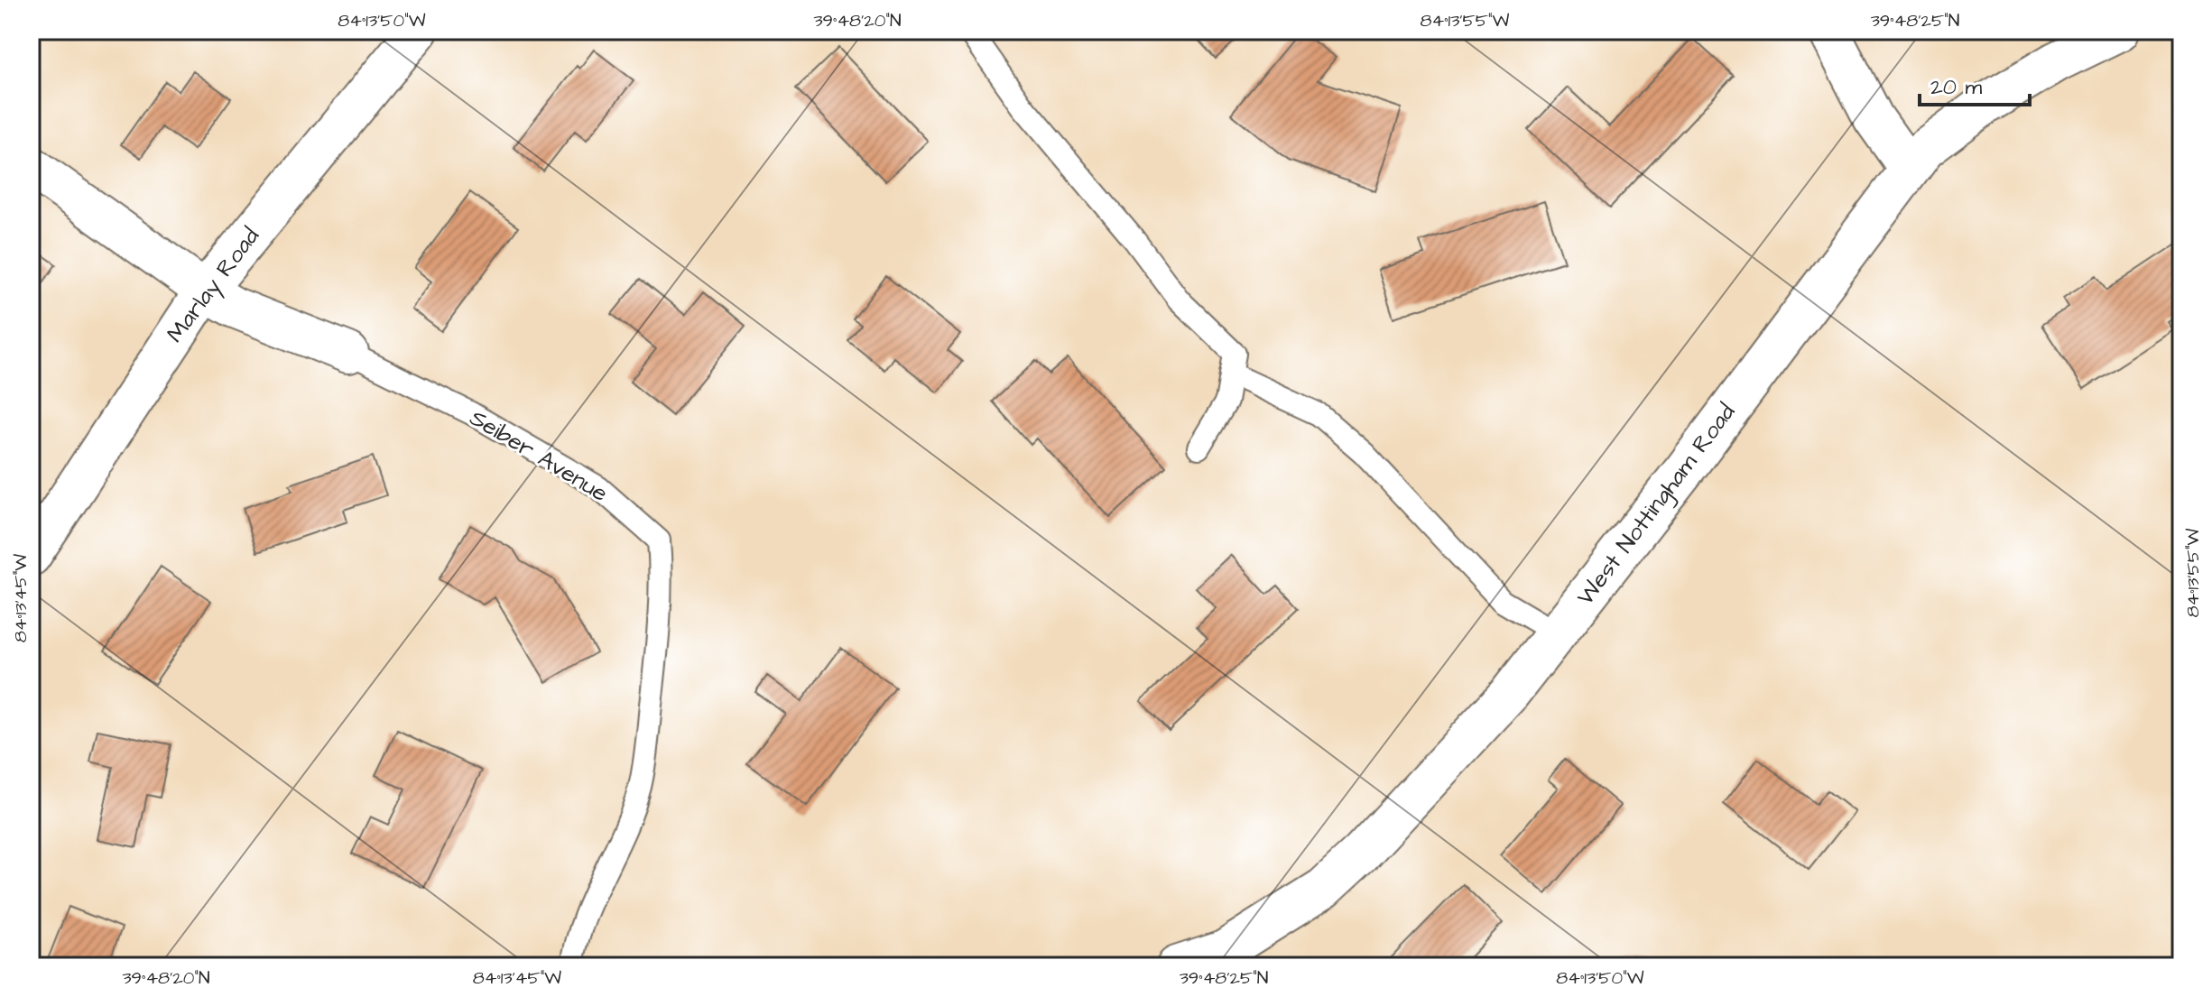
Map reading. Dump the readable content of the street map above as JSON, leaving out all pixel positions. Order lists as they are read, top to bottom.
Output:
{
  "streets": {
    "street": ["Marlay Road", "Seiber Avenue", "West Nottingham Road"]
  },
  "crossings": [
    ["Marlay Road", "Seiber Avenue"]
  ],
  "scale_bar": "20 m",
  "coordinates": [
    "84°13'50\"W",
    "39°48'20\"N",
    "84°13'55\"W",
    "39°48'25\"N",
    "84°13'45\"W"
  ]
}
